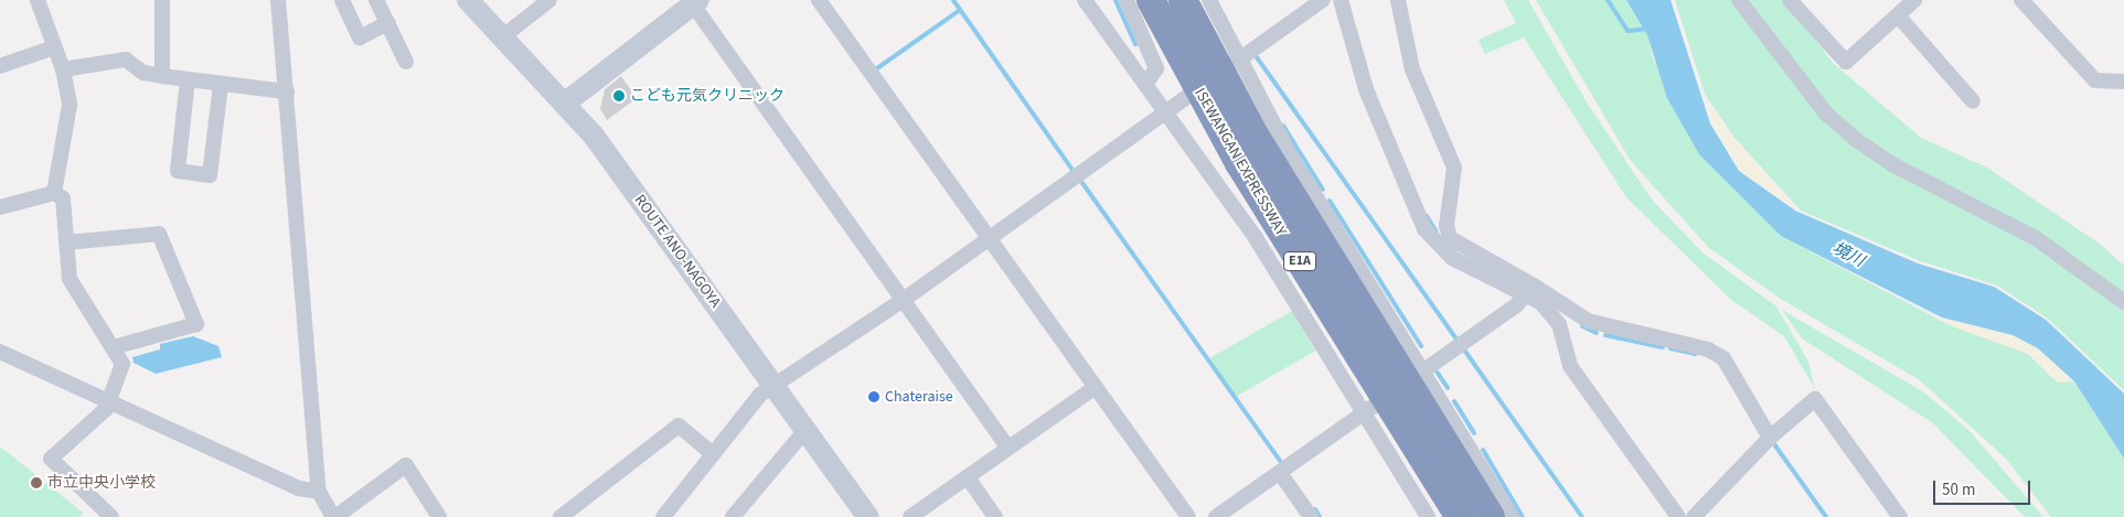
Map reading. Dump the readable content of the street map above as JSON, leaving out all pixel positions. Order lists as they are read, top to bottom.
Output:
{
  "streets": {
    "highway": ["ISEWANGAN EXPRESSWAY", "E1A"],
    "main road": ["ROUTE ANO-NAGOYA"]
  },
  "water": ["境川"],
  "places": ["こども元気クリニック", "Chateraise", "市立中央小学校"],
  "scale_bar": "50 m"
}
